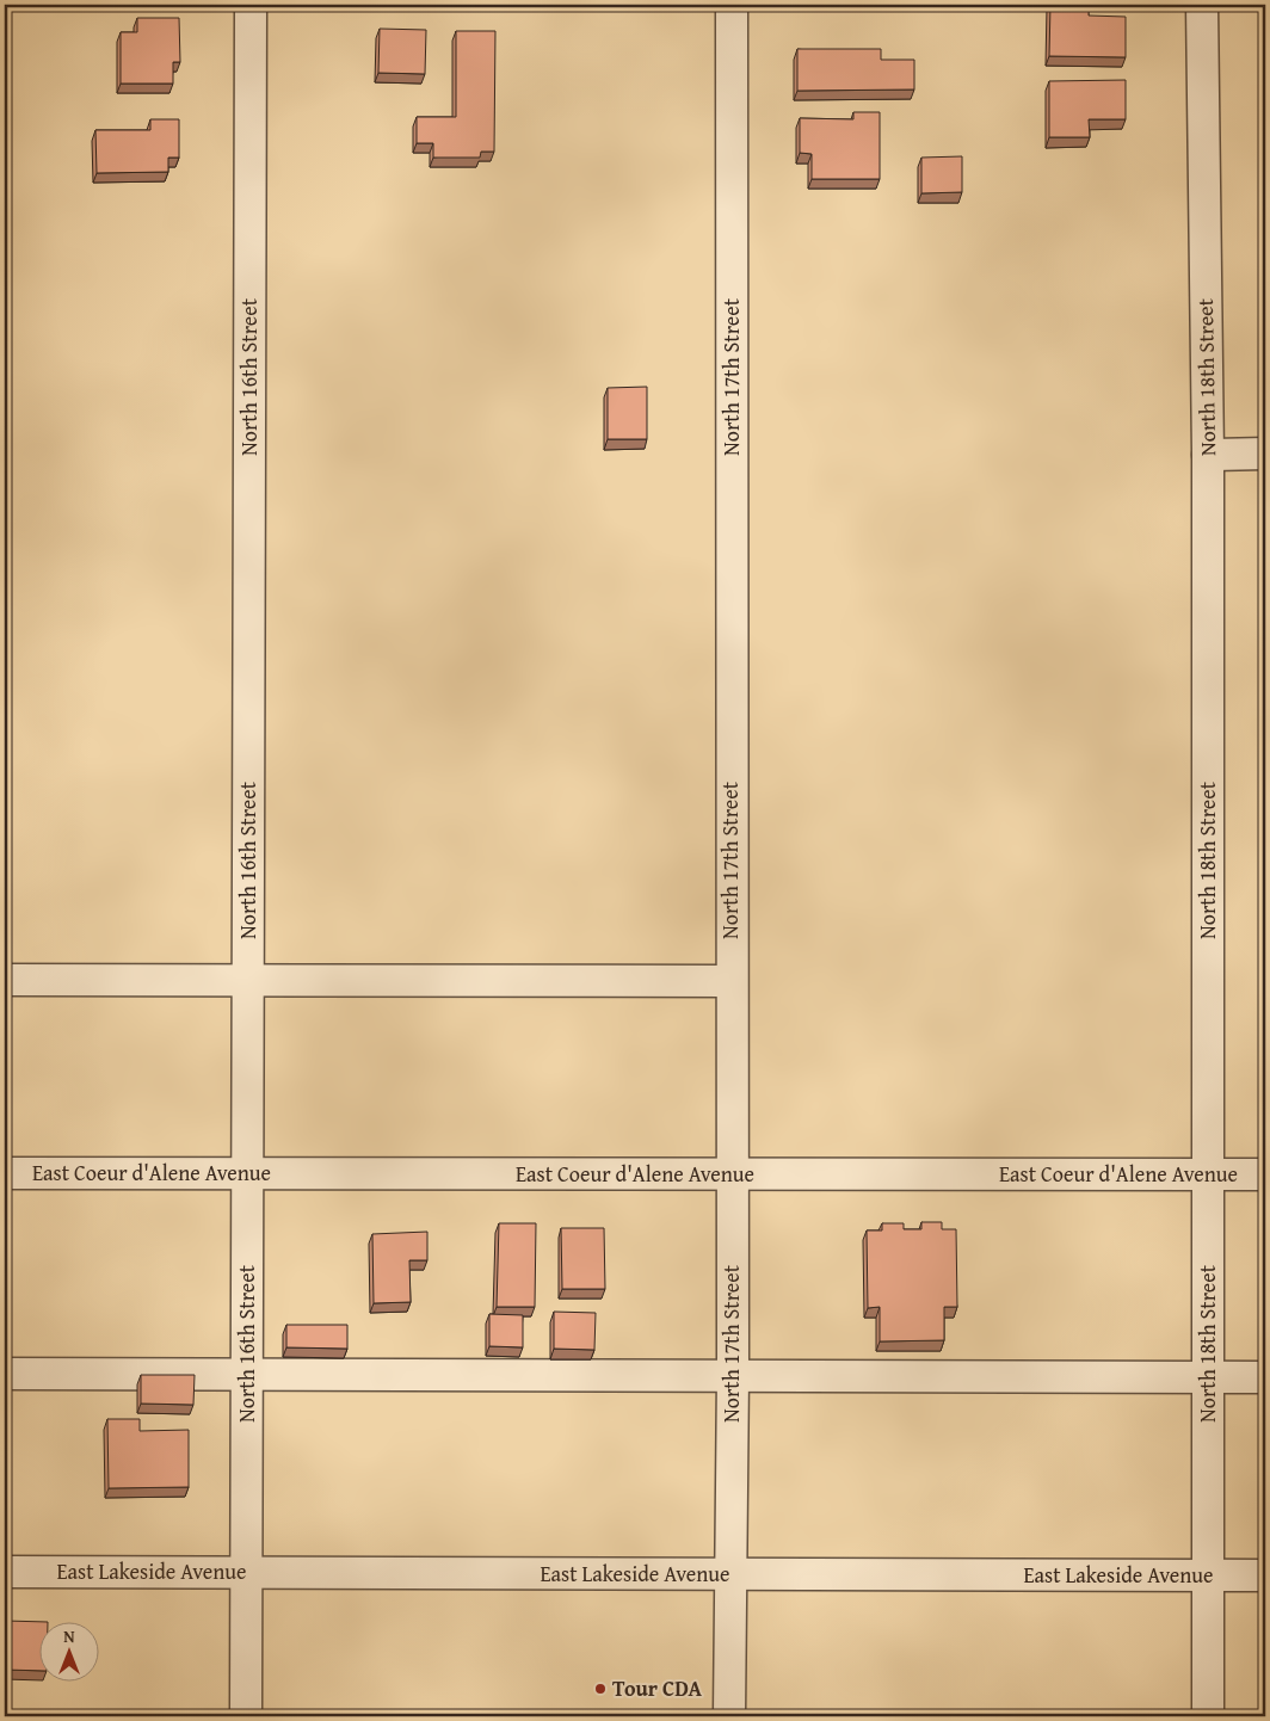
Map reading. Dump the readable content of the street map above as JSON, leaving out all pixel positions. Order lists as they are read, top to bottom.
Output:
{
  "streets": {
    "street": [
      "North 16th Street",
      "North 17th Street",
      "North 18th Street",
      "East Coeur d'Alene Avenue",
      "East Lakeside Avenue"
    ]
  },
  "crossings": [
    ["North 16th Street", "East Coeur d'Alene Avenue"],
    ["North 16th Street", "East Lakeside Avenue"],
    ["North 17th Street", "East Coeur d'Alene Avenue"],
    ["North 17th Street", "East Lakeside Avenue"],
    ["North 18th Street", "East Coeur d'Alene Avenue"],
    ["North 18th Street", "East Lakeside Avenue"]
  ],
  "places": ["Tour CDA"],
  "north": "top"
}
